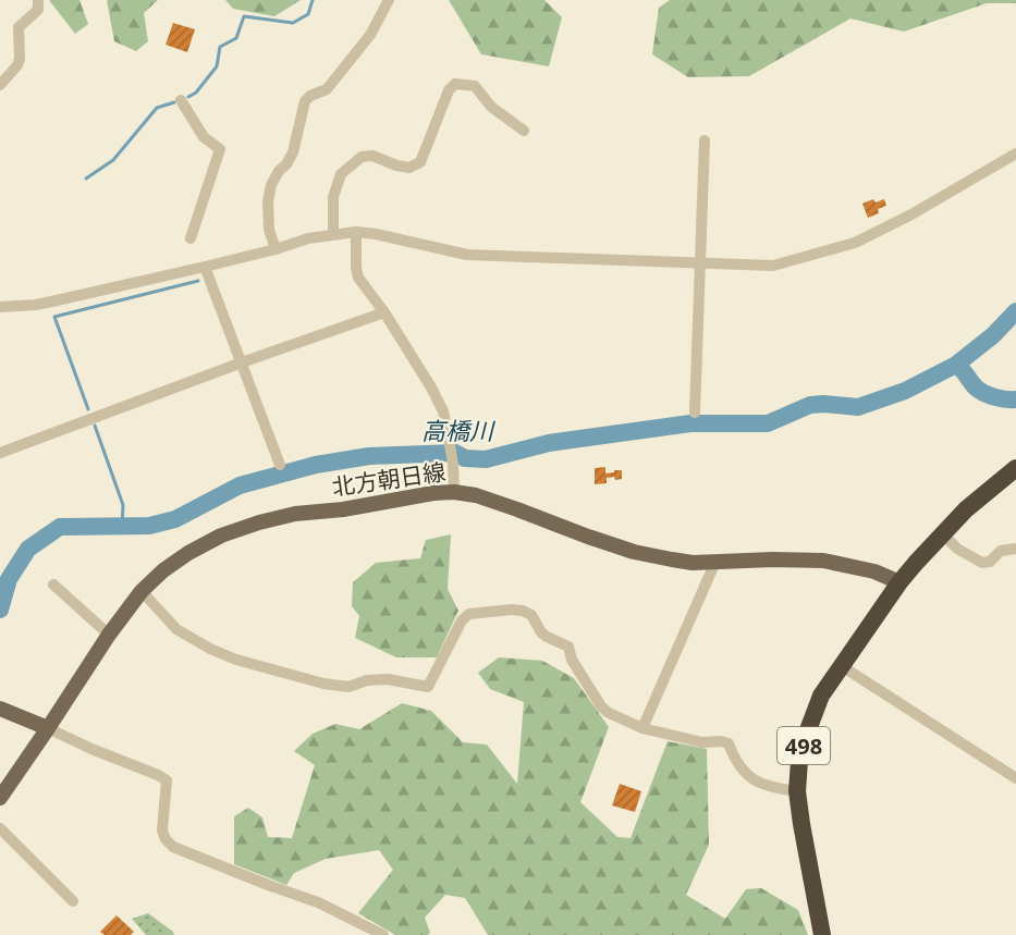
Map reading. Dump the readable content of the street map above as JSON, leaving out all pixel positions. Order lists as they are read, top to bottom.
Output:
{
  "streets": {
    "highway": ["498"],
    "main road": ["北方朝日線"]
  },
  "crossings": [
    ["北方朝日線", "498"]
  ],
  "water": ["高橋川"]
}
